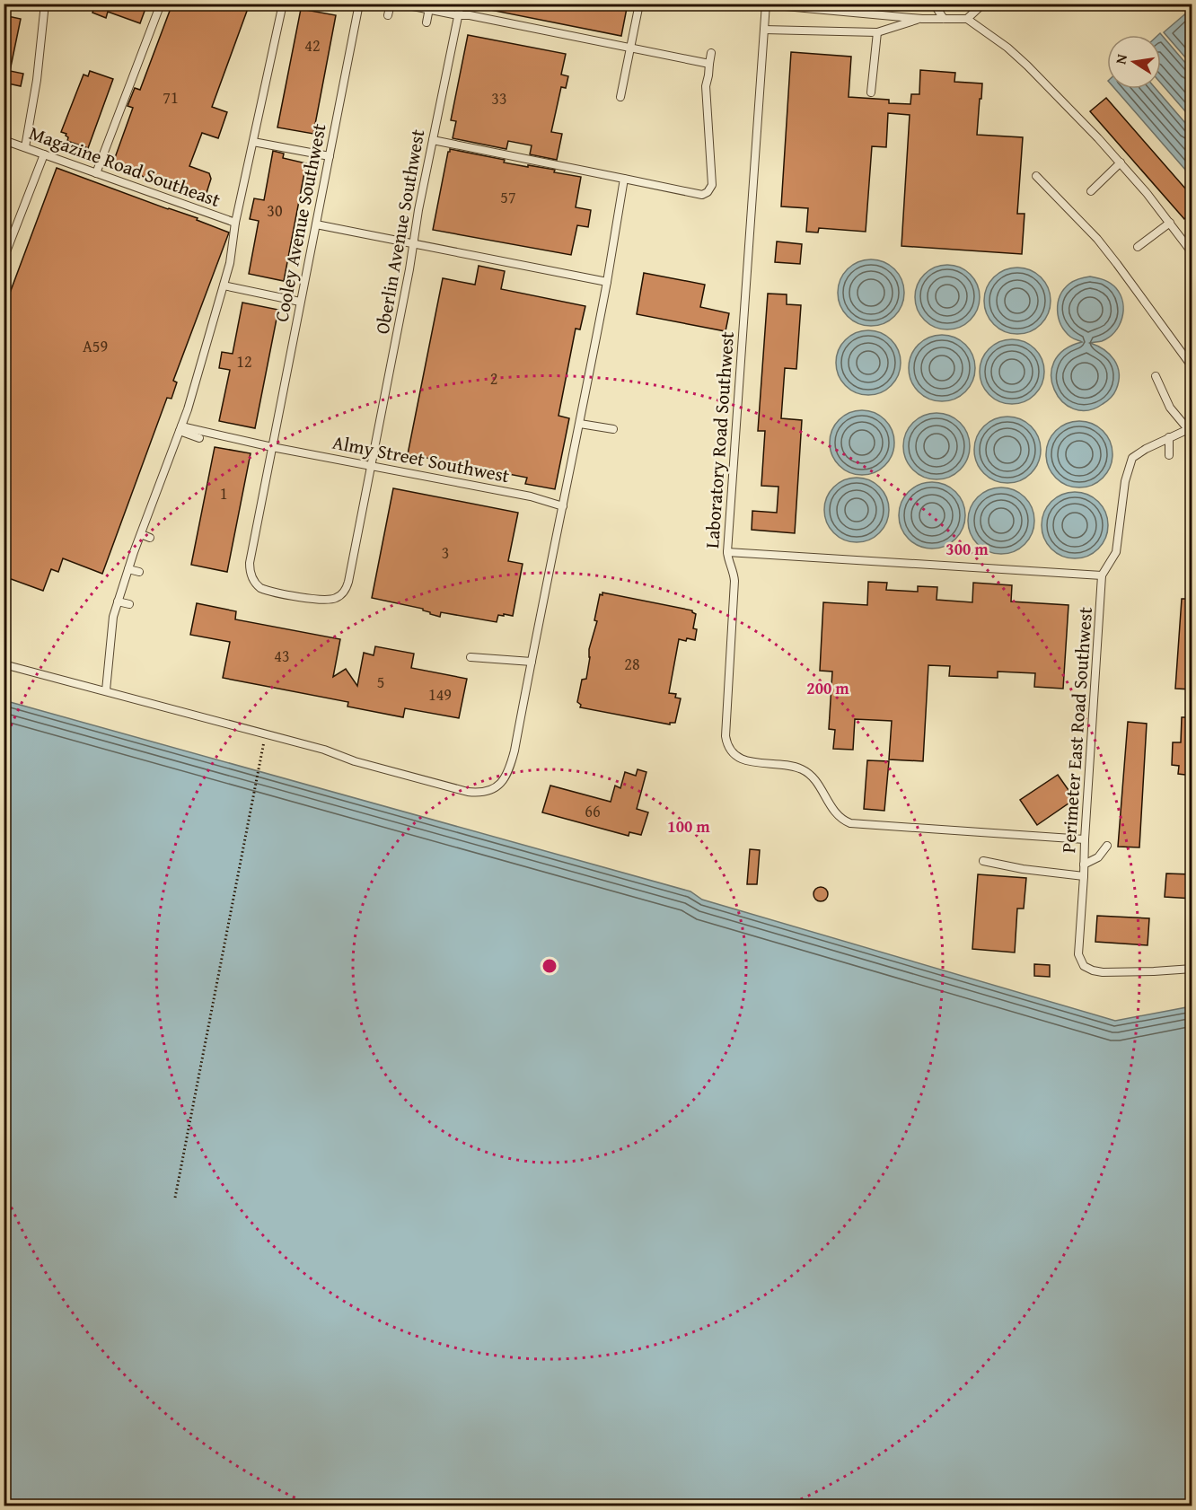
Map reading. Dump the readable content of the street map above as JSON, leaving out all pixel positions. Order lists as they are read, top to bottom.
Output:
{
  "streets": {
    "lane": [
      "Magazine Road Southeast",
      "Cooley Avenue Southwest",
      "Oberlin Avenue Southwest",
      "Laboratory Road Southwest",
      "Almy Street Southwest",
      "Perimeter East Road Southwest"
    ]
  },
  "crossings": [
    ["Cooley Avenue Southwest", "Oberlin Avenue Southwest"],
    ["Cooley Avenue Southwest", "Almy Street Southwest"],
    ["Oberlin Avenue Southwest", "Almy Street Southwest"],
    ["Laboratory Road Southwest", "Perimeter East Road Southwest"]
  ],
  "house_numbers": [
    "42",
    "71",
    "33",
    "57",
    "30",
    "A59",
    "12",
    "2",
    "1",
    "3",
    "43",
    "28",
    "5",
    "149",
    "66"
  ],
  "north": "left",
  "rings": ["300 m", "200 m", "100 m"]
}
